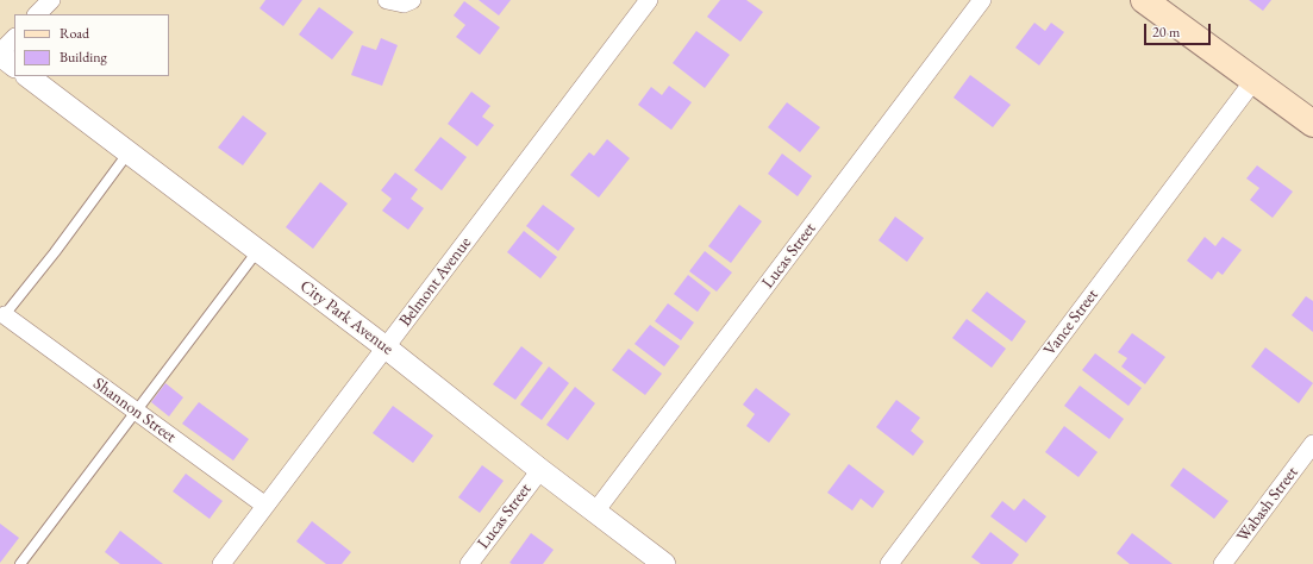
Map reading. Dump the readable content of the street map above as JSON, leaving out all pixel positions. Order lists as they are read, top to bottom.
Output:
{
  "streets": {
    "street": [
      "Lucas Street",
      "Belmont Avenue",
      "City Park Avenue",
      "Vance Street",
      "Shannon Street",
      "Wabash Street"
    ]
  },
  "crossings": [
    ["Lucas Street", "City Park Avenue"],
    ["Belmont Avenue", "City Park Avenue"],
    ["Belmont Avenue", "Shannon Street"]
  ],
  "legend": ["Road", "Building"],
  "scale_bar": "20 m"
}
